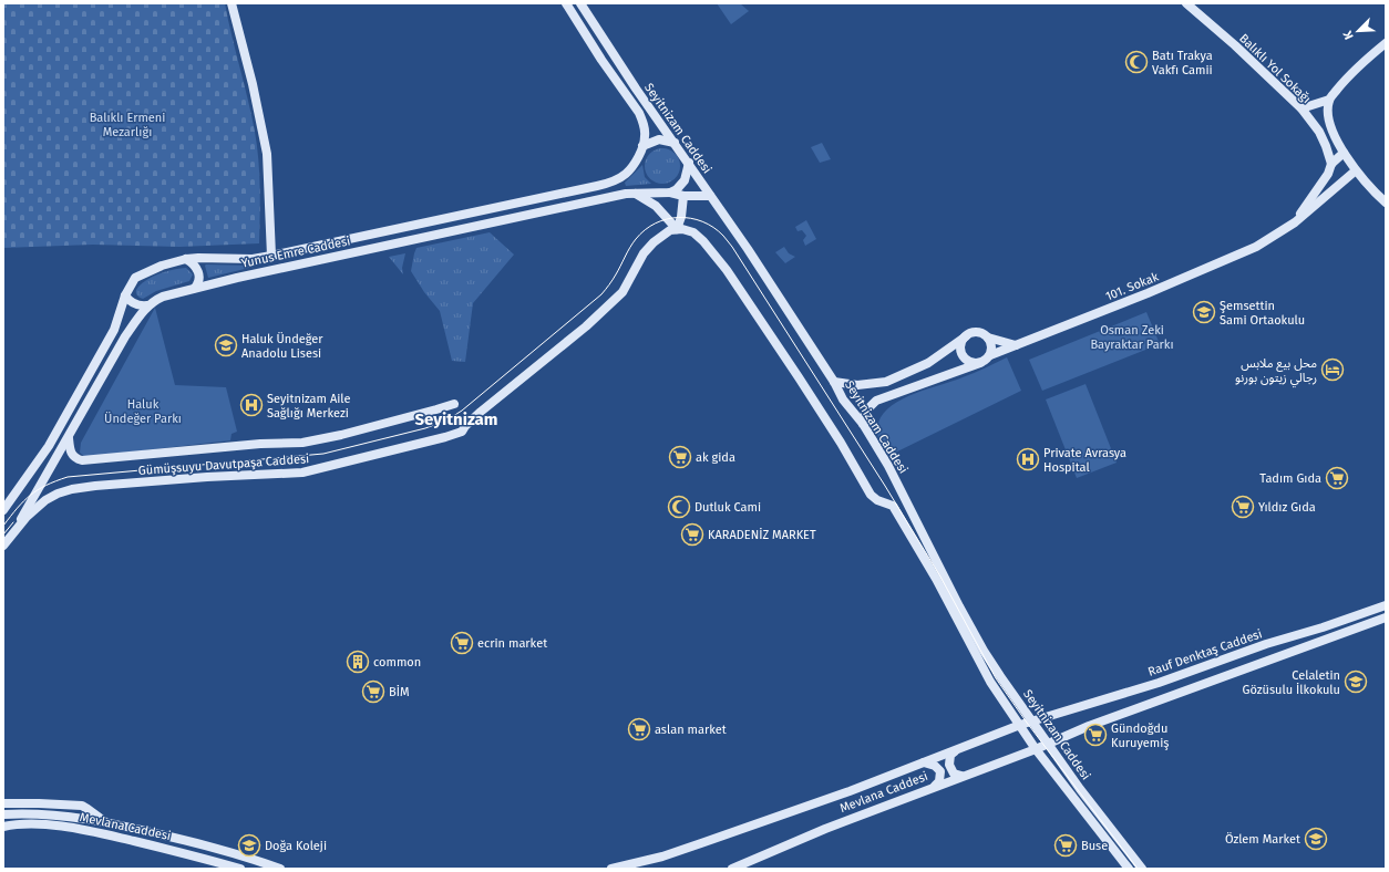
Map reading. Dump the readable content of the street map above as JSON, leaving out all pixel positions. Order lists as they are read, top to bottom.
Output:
{
  "streets": {
    "main road": [
      "Balıklı Yol Sokağı",
      "Seyitnizam Caddesi",
      "Yunus Emre Caddesi",
      "101. Sokak",
      "Gümüşsuyu Davutpaşa Caddesi",
      "Rauf Denktaş Caddesi",
      "Mevlana Caddesi"
    ]
  },
  "crossings": [
    ["Seyitnizam Caddesi", "Yunus Emre Caddesi"],
    ["Seyitnizam Caddesi", "Gümüşsuyu Davutpaşa Caddesi"],
    ["Seyitnizam Caddesi", "Rauf Denktaş Caddesi"],
    ["Seyitnizam Caddesi", "Mevlana Caddesi"],
    ["Yunus Emre Caddesi", "Gümüşsuyu Davutpaşa Caddesi"]
  ],
  "districts": ["Seyitnizam"],
  "parks": ["Balıklı Ermeni Mezarlığı", "Osman Zeki Bayraktar Parkı", "Haluk Ündeğer Parkı"],
  "places": {
    "mosque": ["Batı Trakya Vakfı Camii", "Dutluk Cami"],
    "school or university": [
      "Şemsettin Sami Ortaokulu",
      "Haluk Ündeğer Anadolu Lisesi",
      "Celaletin Gözüsulu İlkokulu",
      "Özlem Market",
      "Doğa Koleji"
    ],
    "hotel": ["محل بيع ملابس رجالي زيتون بورنو"],
    "hospital": ["Seyitnizam Aile Sağlığı Merkezi", "Private Avrasya Hospital"],
    "supermarket": [
      "ak gida",
      "Tadım Gıda",
      "Yıldız Gıda",
      "KARADENİZ MARKET",
      "ecrin market",
      "BİM",
      "aslan market",
      "Gündoğdu Kuruyemiş",
      "Buse"
    ],
    "building": ["common"]
  },
  "north": "bottom left"
}
